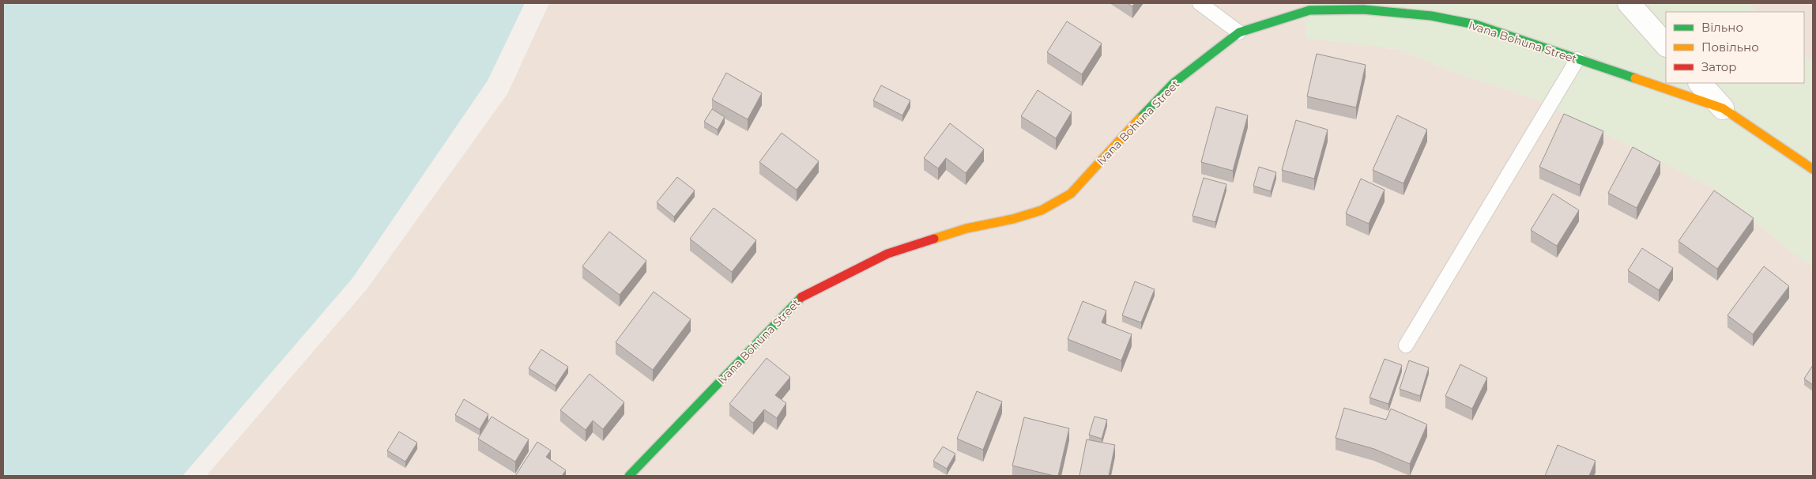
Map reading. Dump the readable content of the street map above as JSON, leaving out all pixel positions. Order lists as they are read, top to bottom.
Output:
{
  "streets": {
    "street": ["Ivana Bohuna Street"]
  },
  "legend": ["Вільно", "Повільно", "Затор"]
}
